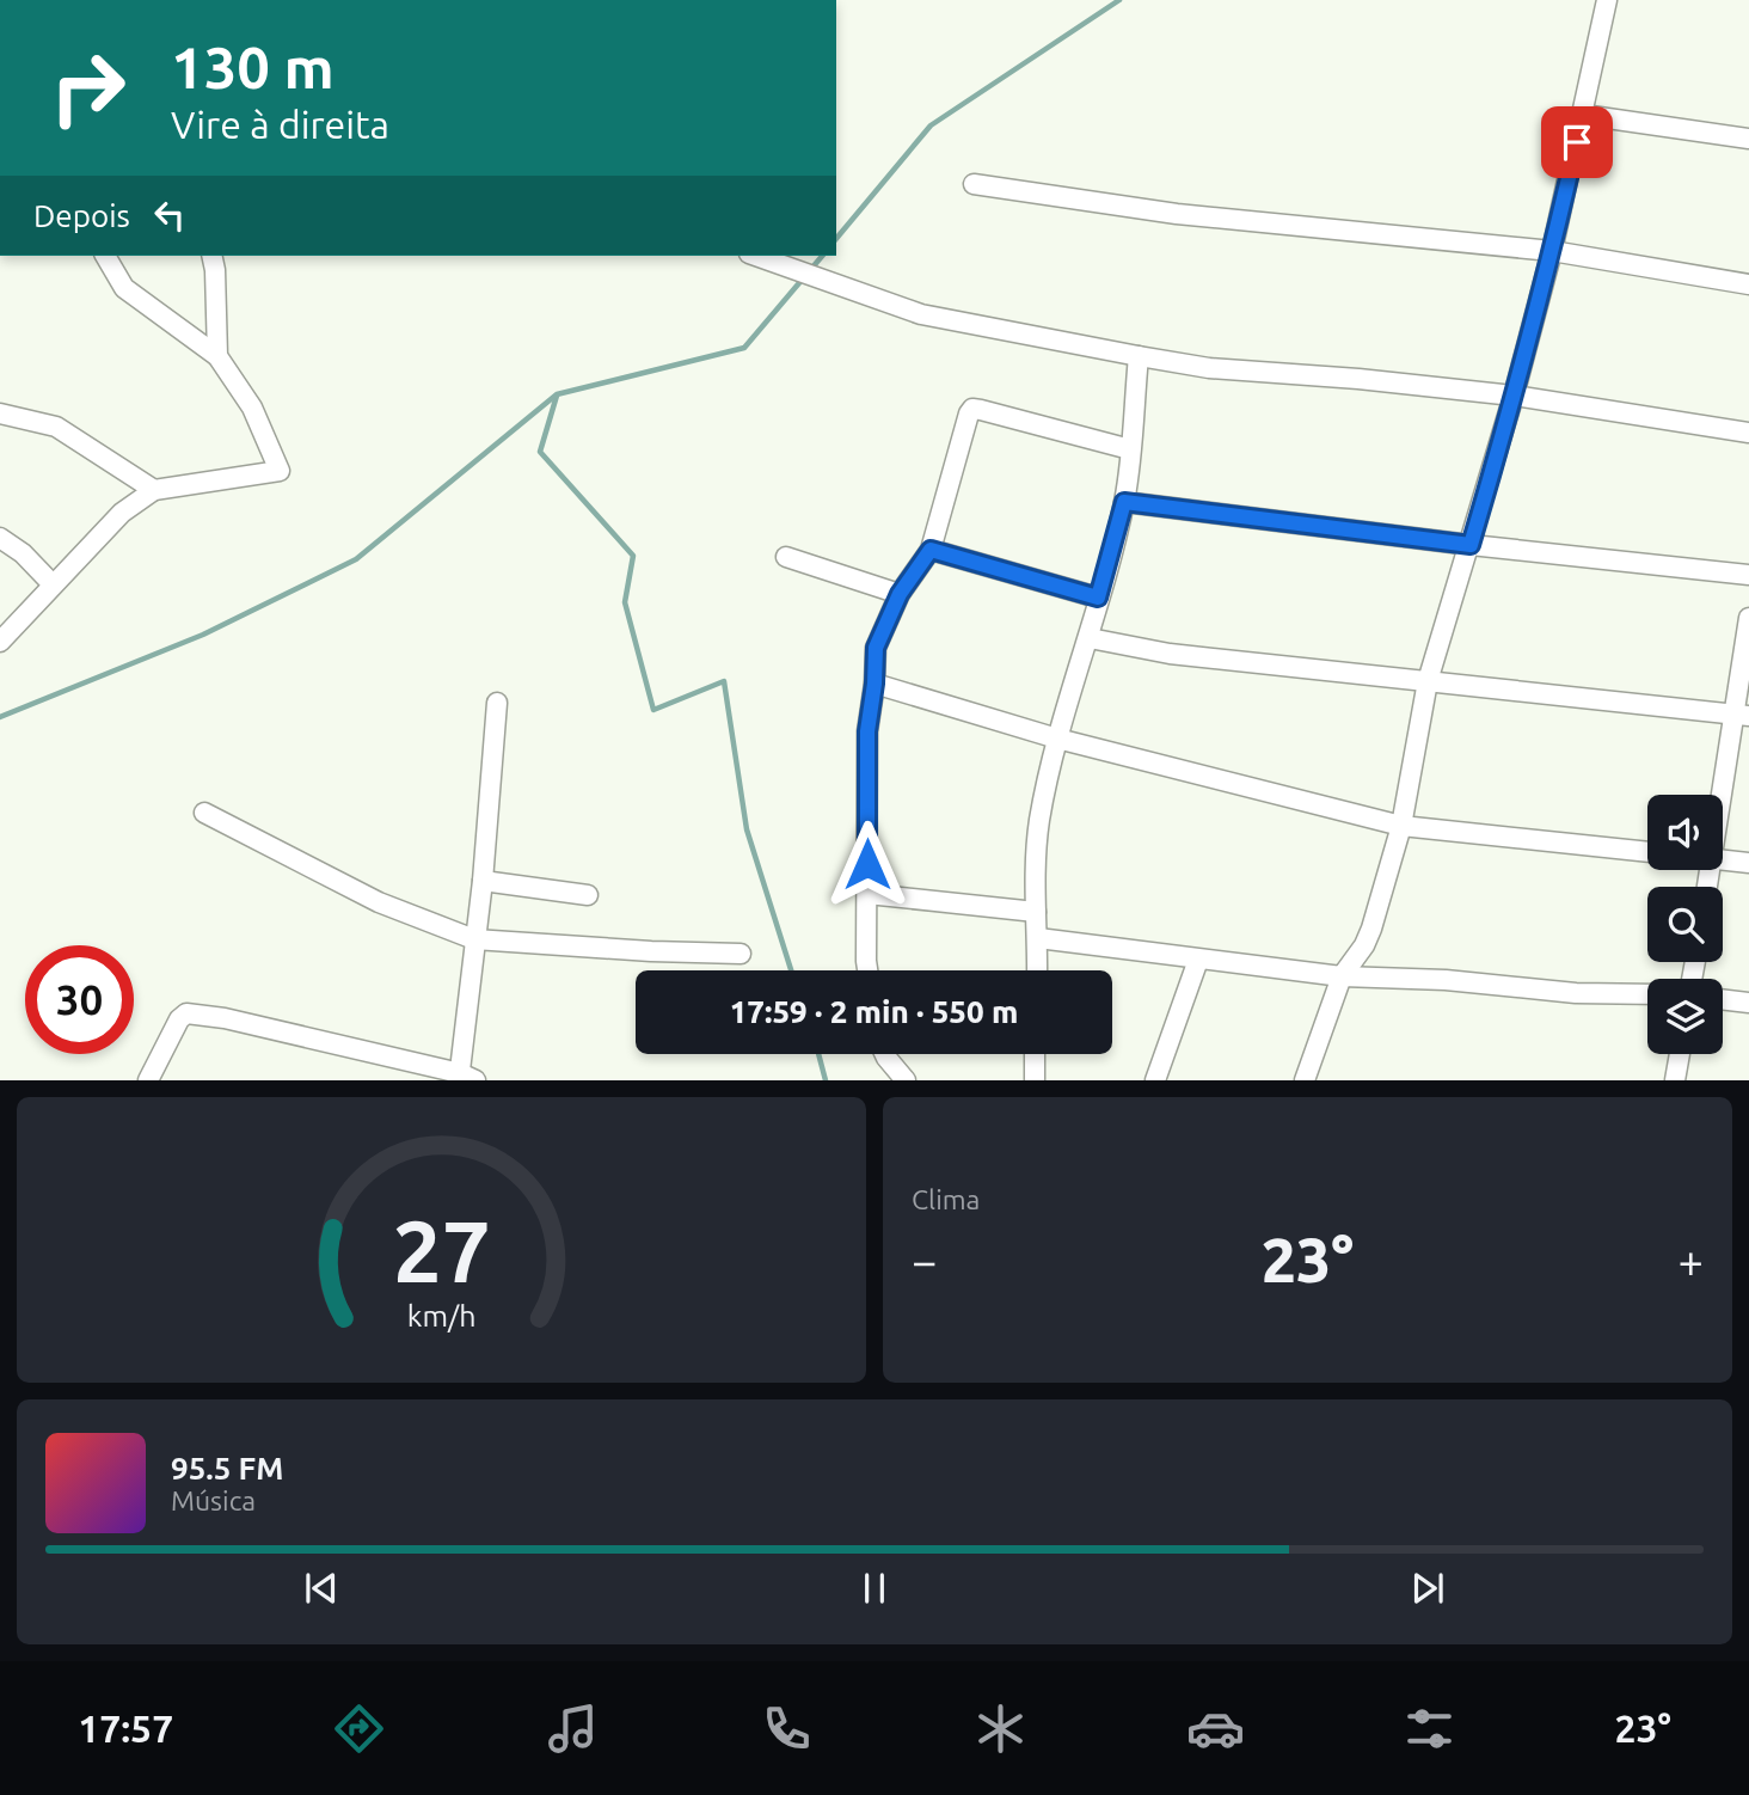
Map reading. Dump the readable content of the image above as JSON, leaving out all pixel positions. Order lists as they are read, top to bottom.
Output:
{
  "page": {
    "turn": ["130 m", "Vire à direita"],
    "then": "Depois",
    "limit": "30",
    "trip": "17:59 · 2 min · 550 m",
    "tile": "Clima",
    "heat": ["−", "23°", "+"],
    "song": ["95.5 FM", "Música"],
    "tabs": ["17:57", "23°"],
    "gauge": ["27", "km/h"]
  }
}
